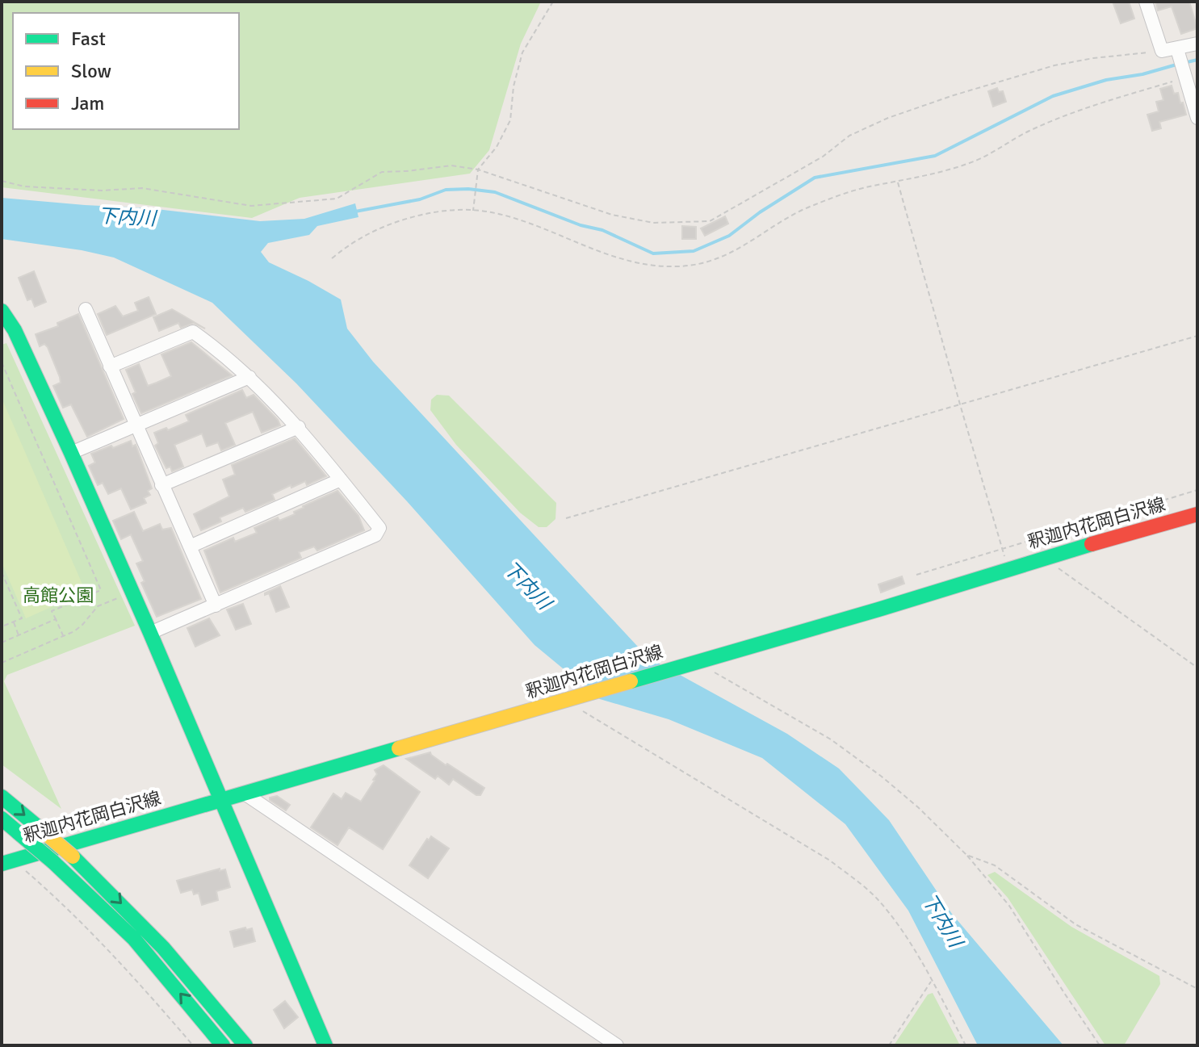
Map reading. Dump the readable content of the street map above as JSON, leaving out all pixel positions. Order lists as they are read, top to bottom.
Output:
{
  "streets": {
    "main road": ["釈迦内花岡白沢線"]
  },
  "water": ["下内川"],
  "parks": ["高館公園"],
  "legend": ["Fast", "Slow", "Jam"]
}
